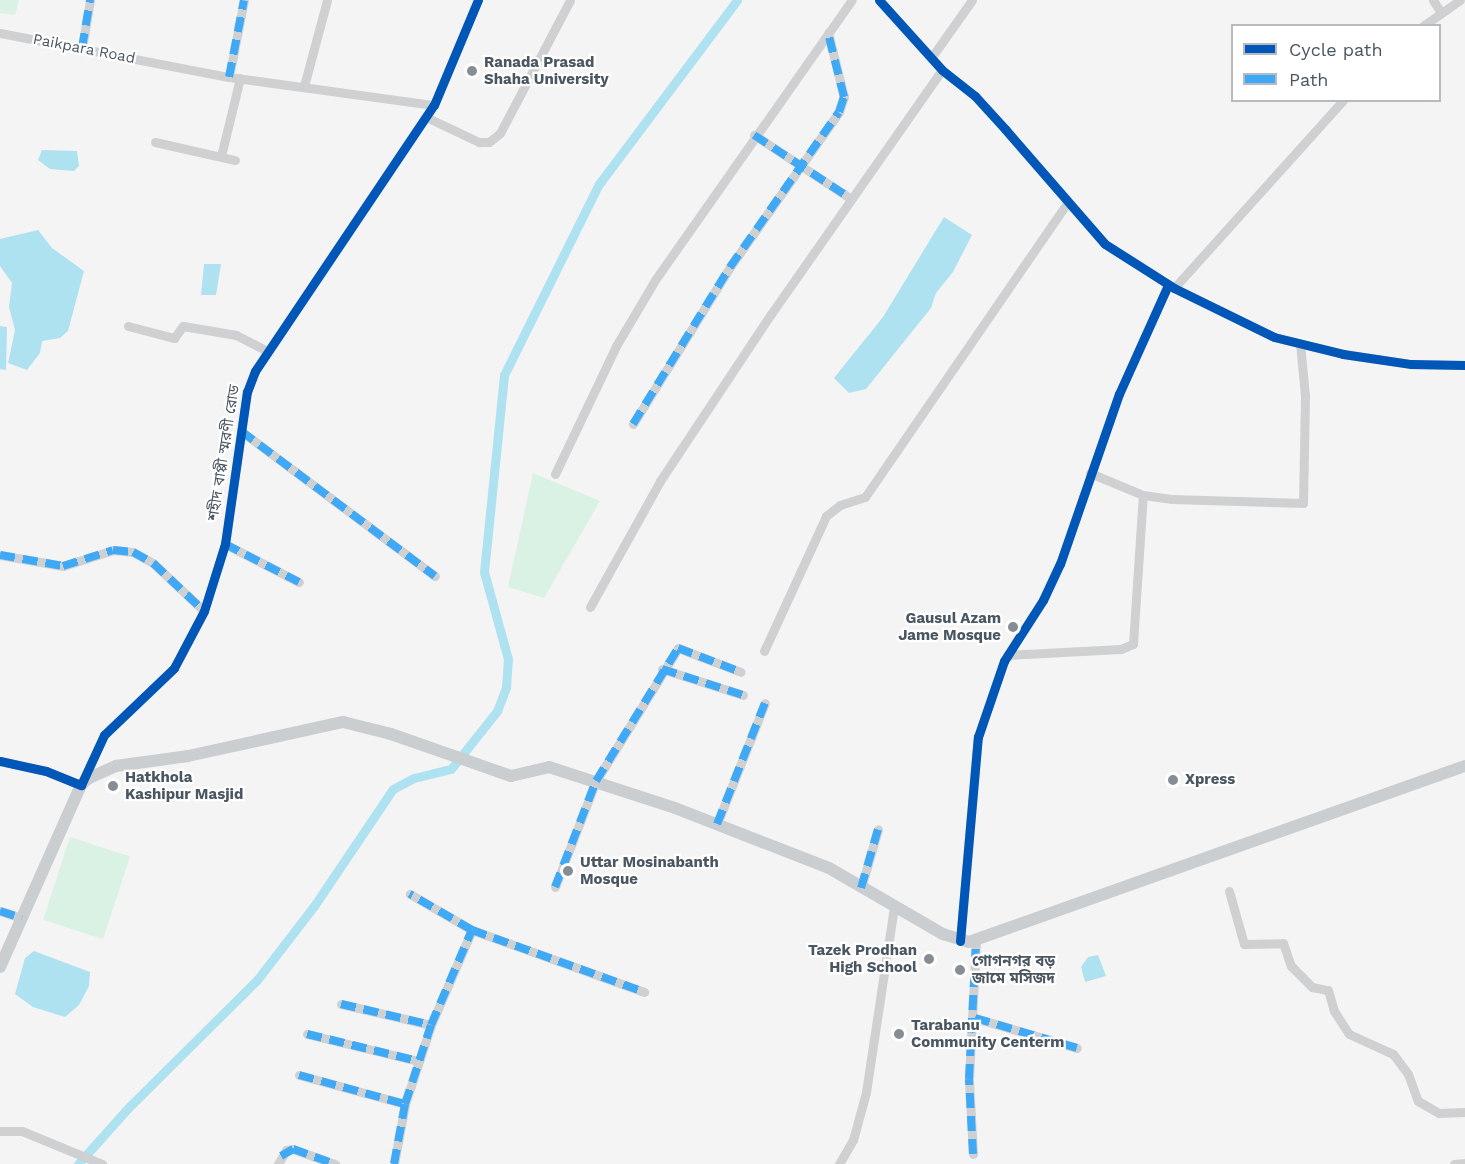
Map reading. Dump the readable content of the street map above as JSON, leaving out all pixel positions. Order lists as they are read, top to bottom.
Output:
{
  "streets": {
    "street": ["Paikpara Road", "শহীদ বাপ্পী স্মরণী রোড"]
  },
  "crossings": [
    ["Paikpara Road", "শহীদ বাপ্পী স্মরণী রোড"]
  ],
  "places": [
    "Ranada Prasad Shaha University",
    "Gausul Azam Jame Mosque",
    "Xpress",
    "Hatkhola Kashipur Masjid",
    "Uttar Mosinabanth Mosque",
    "Tazek Prodhan High School",
    "গোগনগর বড় জামে মসিজদ",
    "Tarabanu Community Centerm"
  ],
  "legend": ["Cycle path", "Path"]
}
